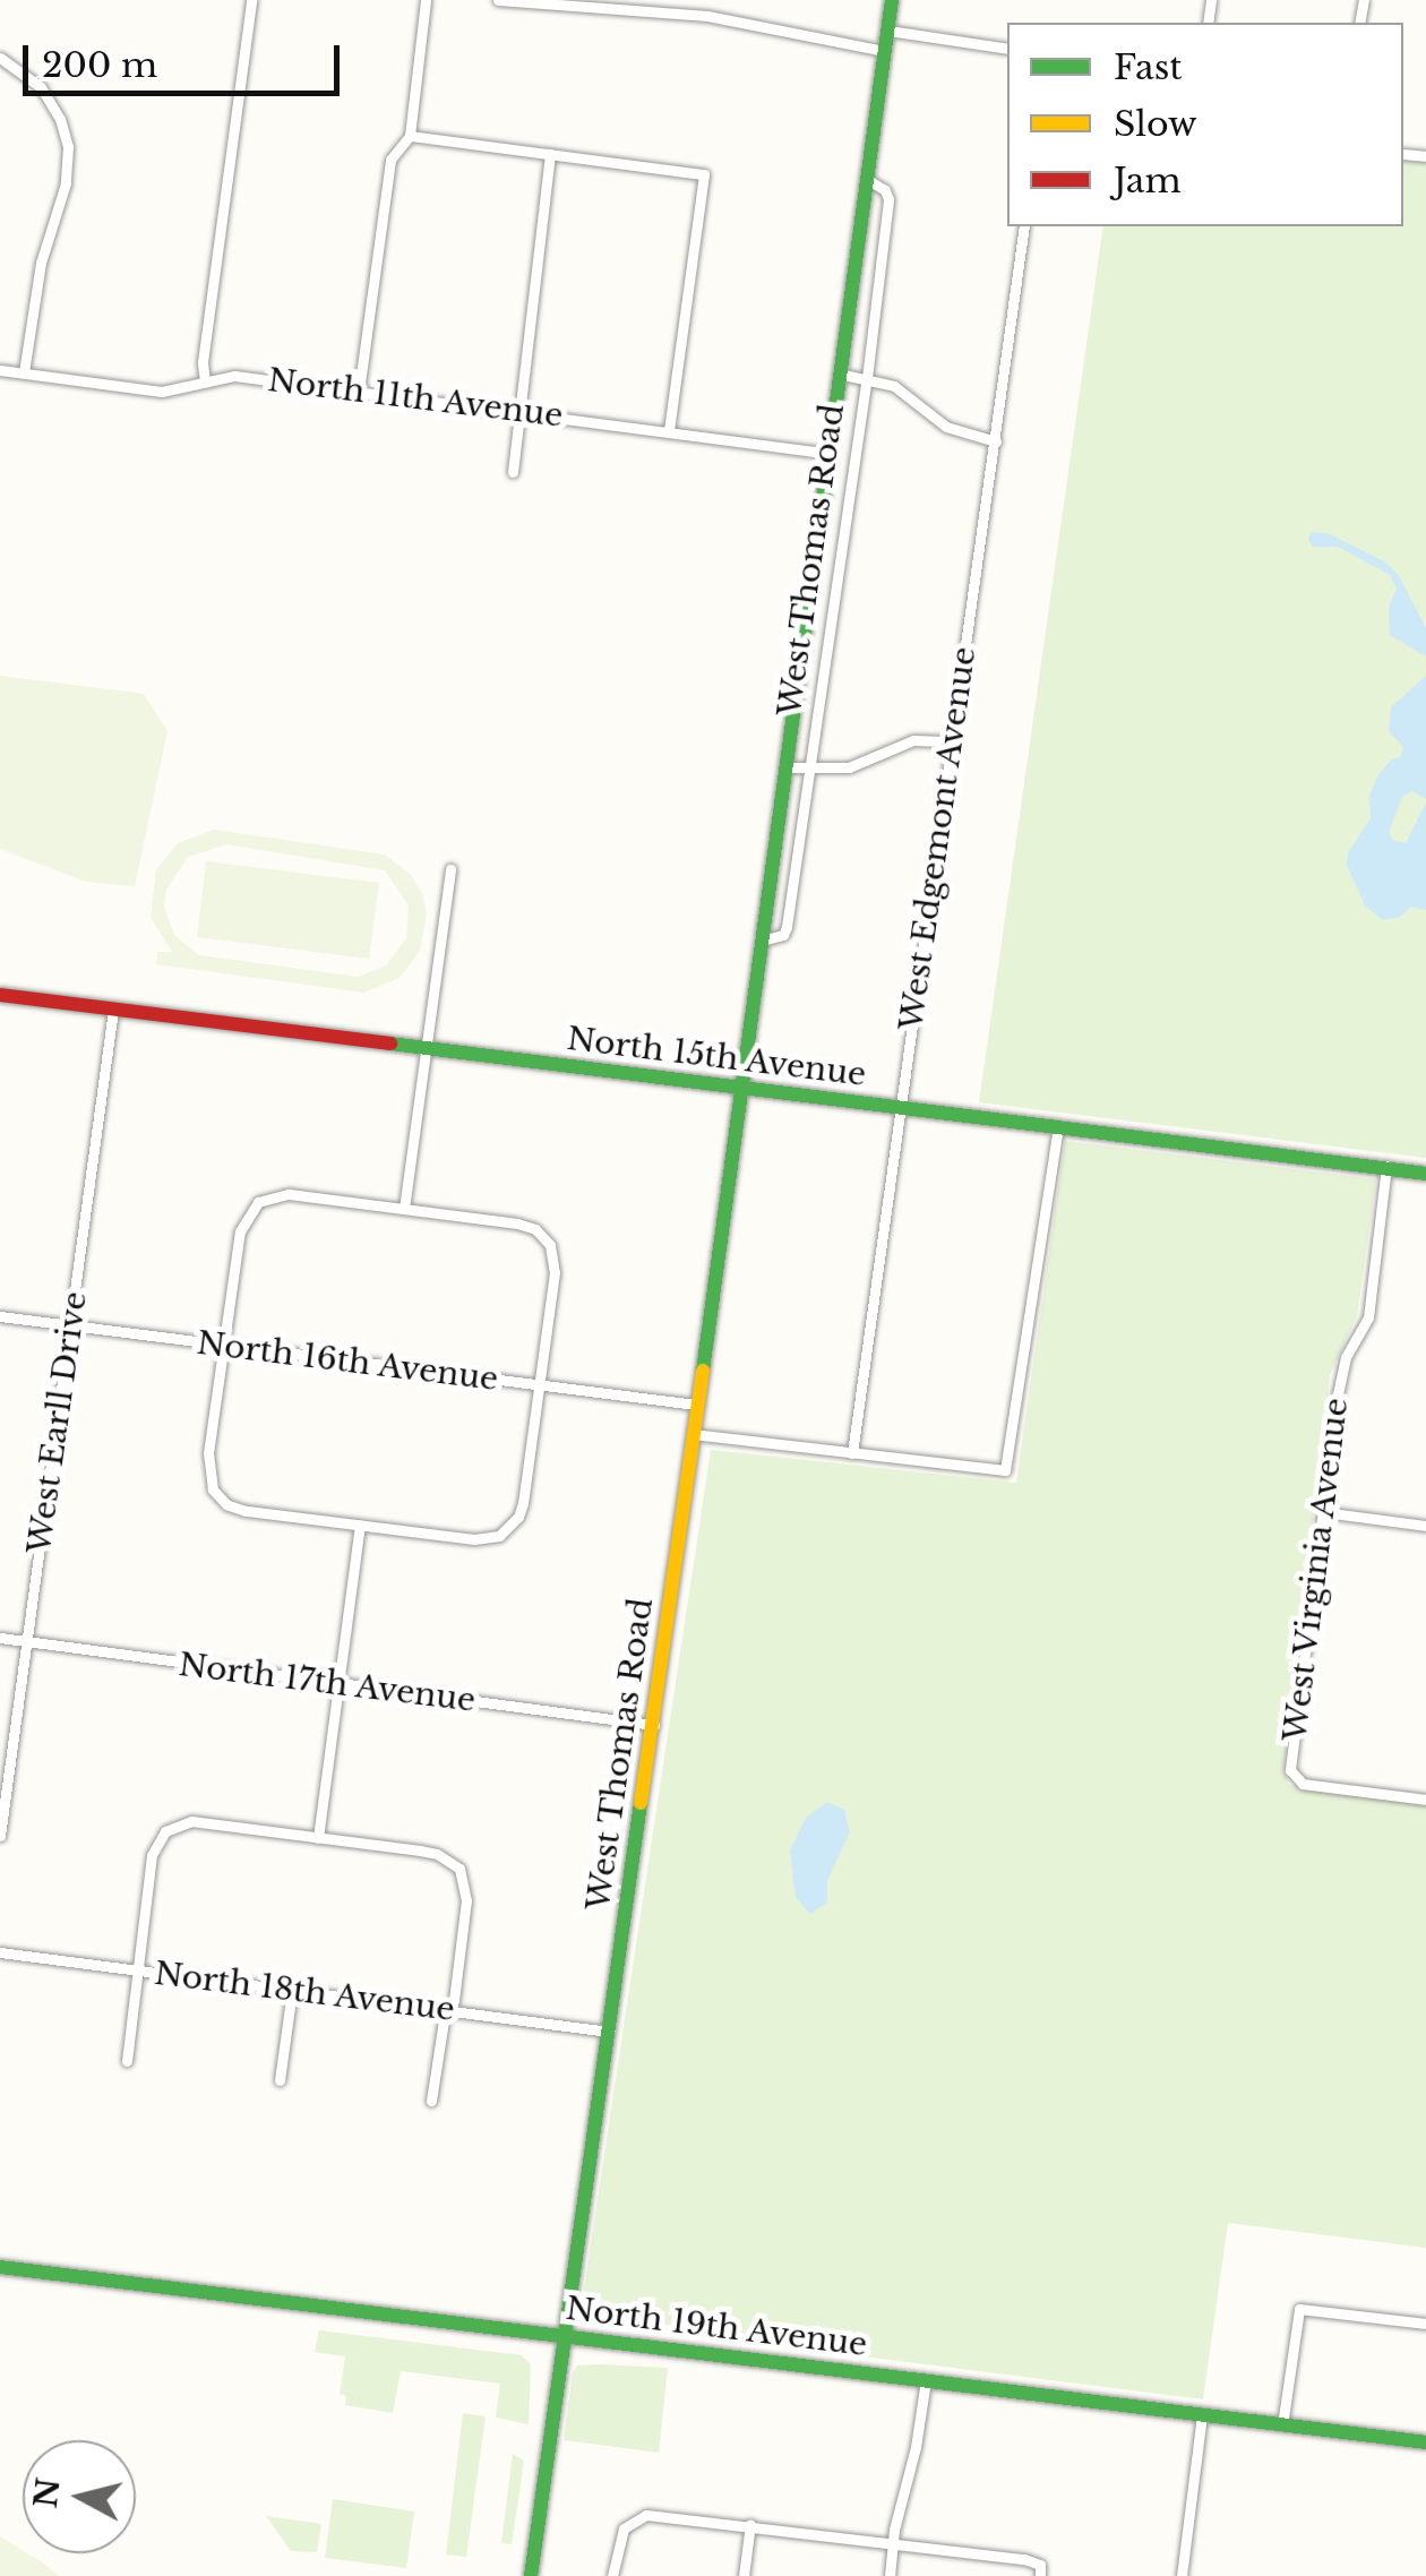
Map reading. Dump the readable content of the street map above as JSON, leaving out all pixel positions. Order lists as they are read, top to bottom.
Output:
{
  "streets": {
    "main road": ["West Thomas Road", "North 15th Avenue", "North 19th Avenue"],
    "street": [
      "North 11th Avenue",
      "West Edgemont Avenue",
      "North 16th Avenue",
      "West Earll Drive",
      "West Virginia Avenue",
      "North 17th Avenue",
      "North 18th Avenue"
    ]
  },
  "crossings": [
    ["North 11th Avenue", "West Thomas Road"],
    ["West Thomas Road", "North 15th Avenue"],
    ["West Thomas Road", "North 16th Avenue"],
    ["West Thomas Road", "North 17th Avenue"],
    ["West Thomas Road", "North 18th Avenue"],
    ["West Thomas Road", "North 19th Avenue"],
    ["West Edgemont Avenue", "North 15th Avenue"],
    ["North 15th Avenue", "West Earll Drive"],
    ["North 15th Avenue", "West Virginia Avenue"],
    ["North 16th Avenue", "West Earll Drive"],
    ["West Earll Drive", "North 17th Avenue"]
  ],
  "legend": ["Fast", "Slow", "Jam"],
  "scale_bar": "200 m",
  "north": "left"
}
